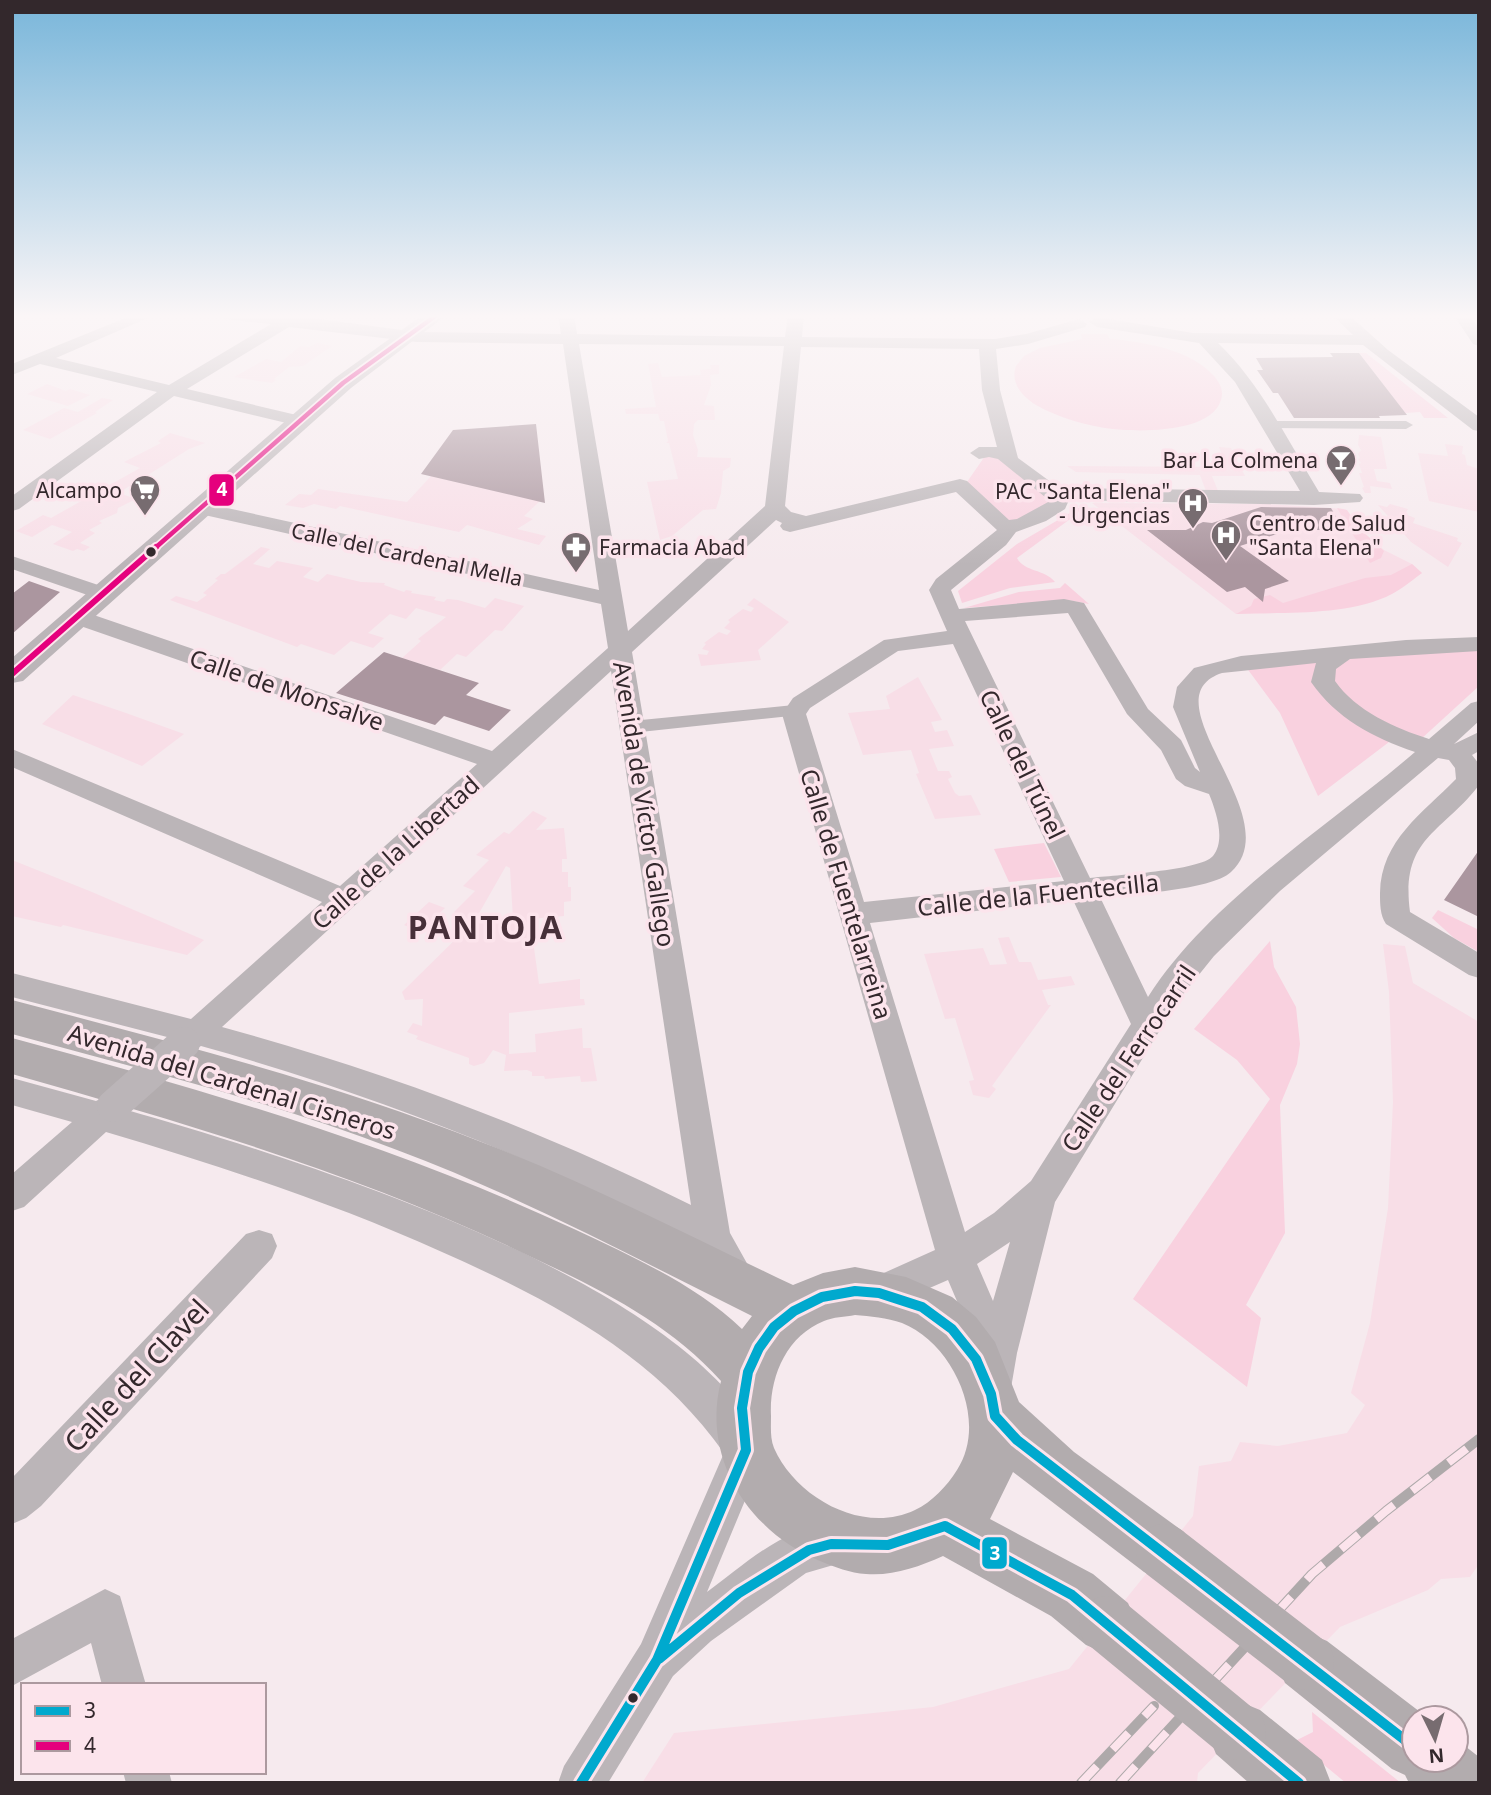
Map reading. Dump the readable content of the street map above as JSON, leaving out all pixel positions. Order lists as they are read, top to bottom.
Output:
{
  "streets": {
    "highway": ["Avenida del Cardenal Cisneros"],
    "street": [
      "Calle del Cardenal Mella",
      "Calle de Monsalve",
      "Calle del Túnel",
      "Avenida de Víctor Gallego",
      "Calle de la Libertad",
      "Calle de Fuentelarreina",
      "Calle de la Fuentecilla",
      "Calle del Ferrocarril",
      "Calle del Clavel"
    ]
  },
  "crossings": [
    ["Calle del Cardenal Mella", "Avenida de Víctor Gallego"],
    ["Calle de Monsalve", "Calle de la Libertad"],
    ["Calle del Túnel", "Calle de la Fuentecilla"],
    ["Calle del Túnel", "Calle del Ferrocarril"],
    ["Avenida de Víctor Gallego", "Calle de la Libertad"],
    ["Avenida de Víctor Gallego", "Avenida del Cardenal Cisneros"],
    ["Calle de la Libertad", "Avenida del Cardenal Cisneros"],
    ["Calle de Fuentelarreina", "Calle de la Fuentecilla"],
    ["Calle de Fuentelarreina", "Calle del Ferrocarril"]
  ],
  "districts": ["PANTOJA"],
  "places": {
    "bar": ["Bar La Colmena"],
    "supermarket": ["Alcampo"],
    "hospital": ["PAC \"Santa Elena\" - Urgencias", "Centro de Salud \"Santa Elena\""],
    "pharmacy": ["Farmacia Abad"]
  },
  "lines": ["transit line 4", "transit line 3"],
  "legend": ["3", "4"],
  "north": "bottom"
}
